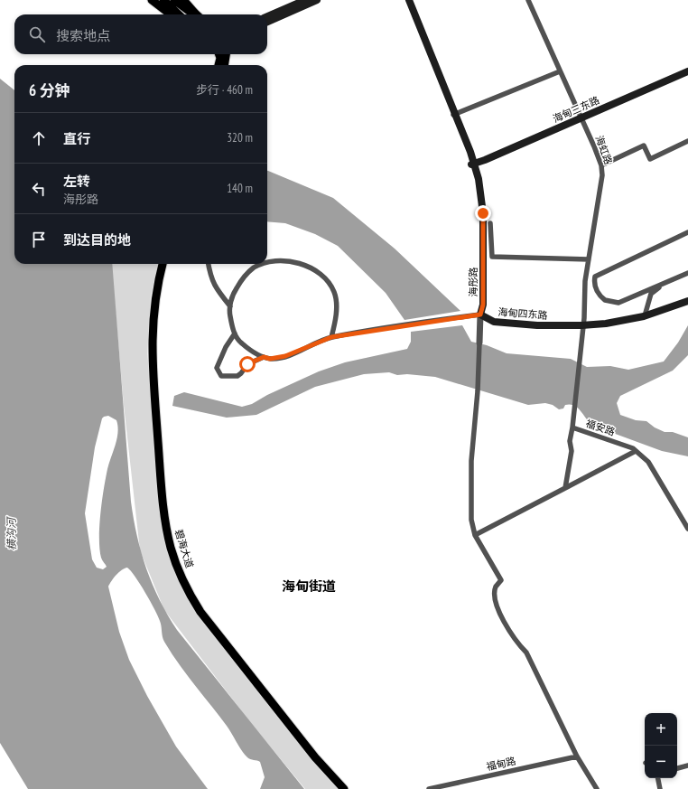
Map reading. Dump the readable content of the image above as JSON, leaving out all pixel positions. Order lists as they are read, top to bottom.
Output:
{
  "streets": {
    "main road": [
      "海甸三东路",
      "海彤路",
      "海甸四东路",
      "碧海大道"
    ],
    "street": ["海虹路", "福安路", "福甸路"]
  },
  "crossings": [
    ["海甸三东路", "海虹路"],
    ["海虹路", "海甸四东路"],
    ["海虹路", "福安路"],
    ["海彤路", "海甸四东路"],
    ["海甸四东路", "福安路"]
  ],
  "districts": ["海甸街道"],
  "water": ["横沟河"],
  "page": {
    "search": "搜索地点",
    "heading": ["6 分钟", "步行 · 460 m"],
    "list": [
      ["直行", "320 m"],
      ["左转", "海彤路", "140 m"],
      "到达目的地"
    ],
    "map_buttons": ["+", "−"]
  }
}
